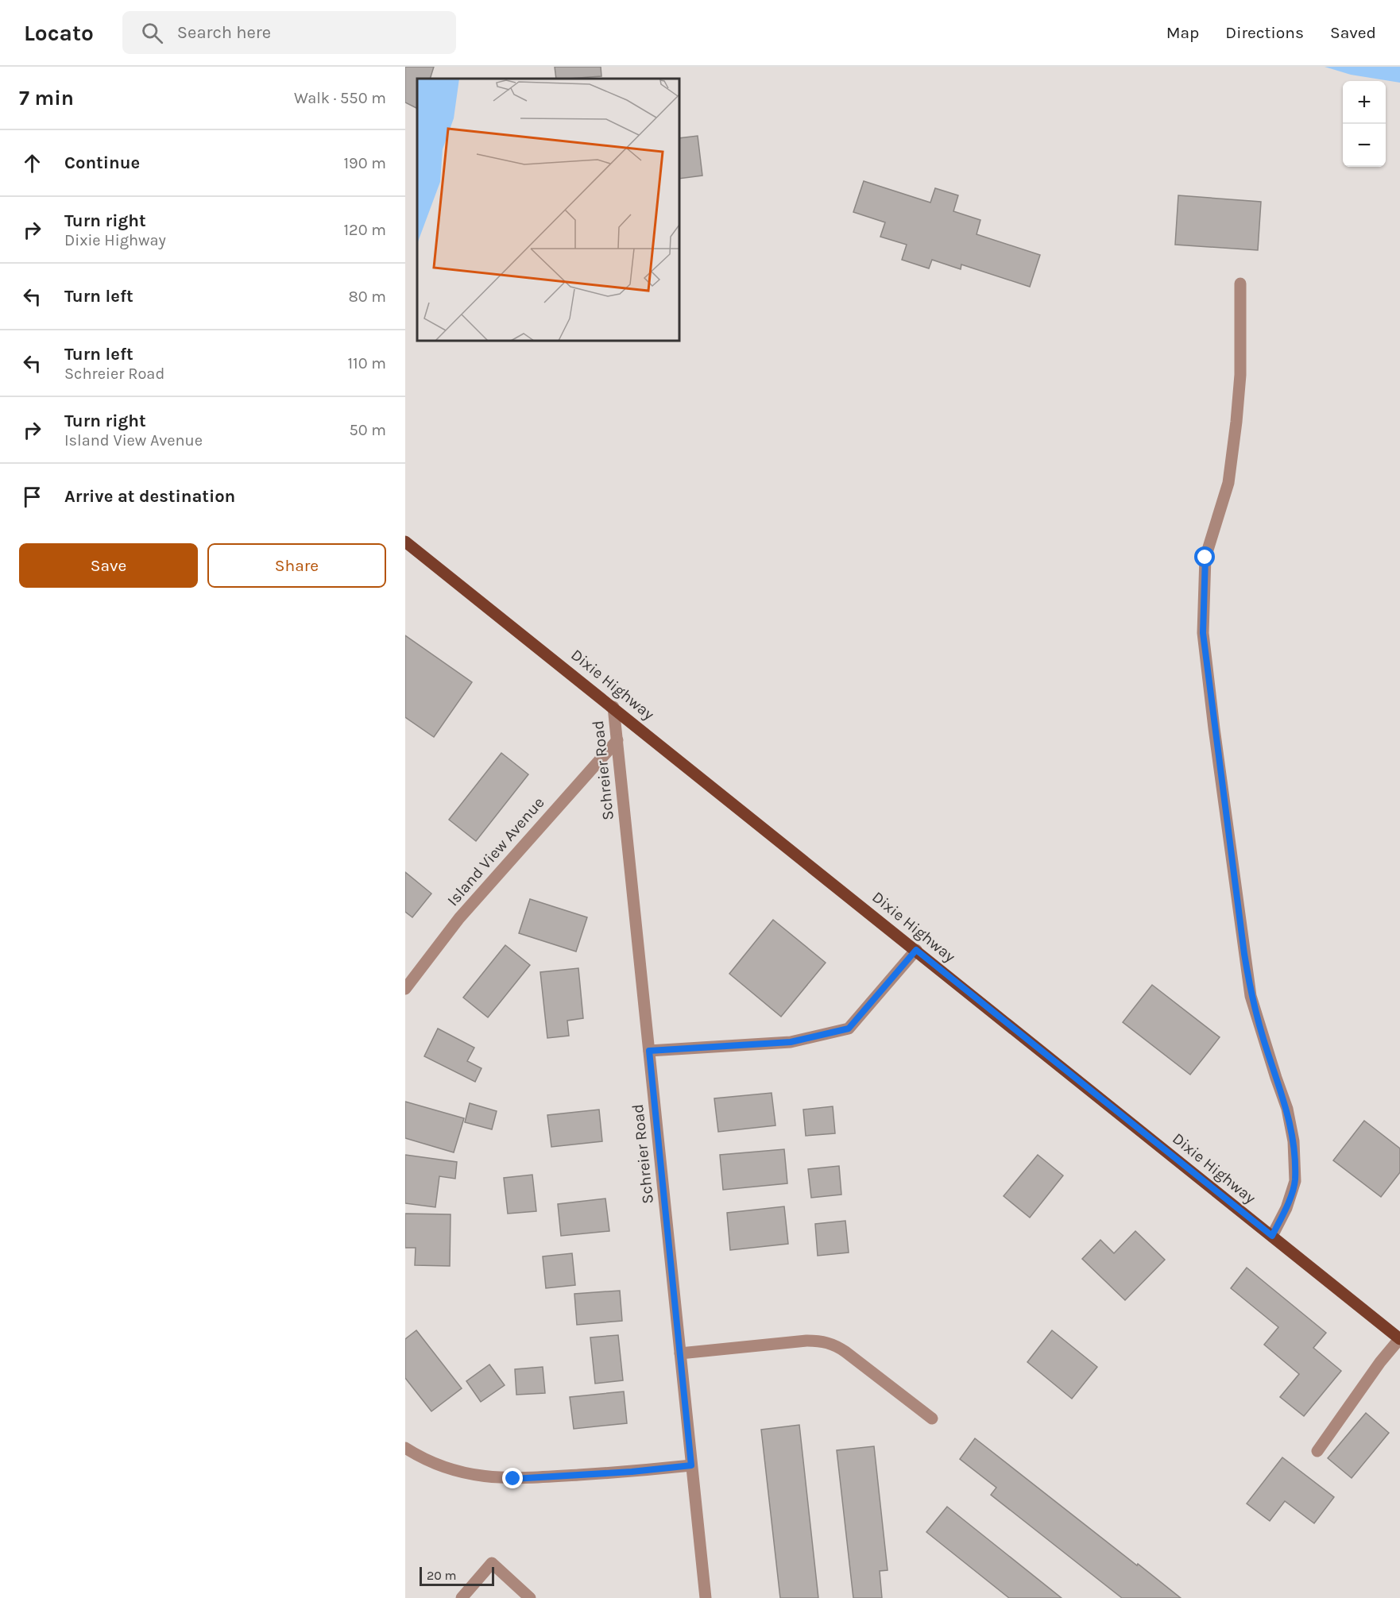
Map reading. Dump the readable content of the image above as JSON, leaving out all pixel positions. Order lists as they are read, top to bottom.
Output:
{
  "streets": {
    "main road": ["Dixie Highway"],
    "street": ["Schreier Road", "Island View Avenue"]
  },
  "crossings": [
    ["Dixie Highway", "Schreier Road"],
    ["Schreier Road", "Island View Avenue"]
  ],
  "scale_bar": "20 m",
  "page": {
    "header": "Locato",
    "search": "Search here",
    "nav": ["Map", "Directions", "Saved"],
    "heading": ["7 min", "Walk · 550 m"],
    "map_buttons": ["+", "−"],
    "list": [
      ["Continue", "190 m"],
      ["Turn right", "Dixie Highway", "120 m"],
      ["Turn left", "80 m"],
      ["Turn left", "Schreier Road", "110 m"],
      ["Turn right", "Island View Avenue", "50 m"],
      "Arrive at destination"
    ],
    "buttons": ["Save", "Share"],
    "scale": "20 m"
  }
}
